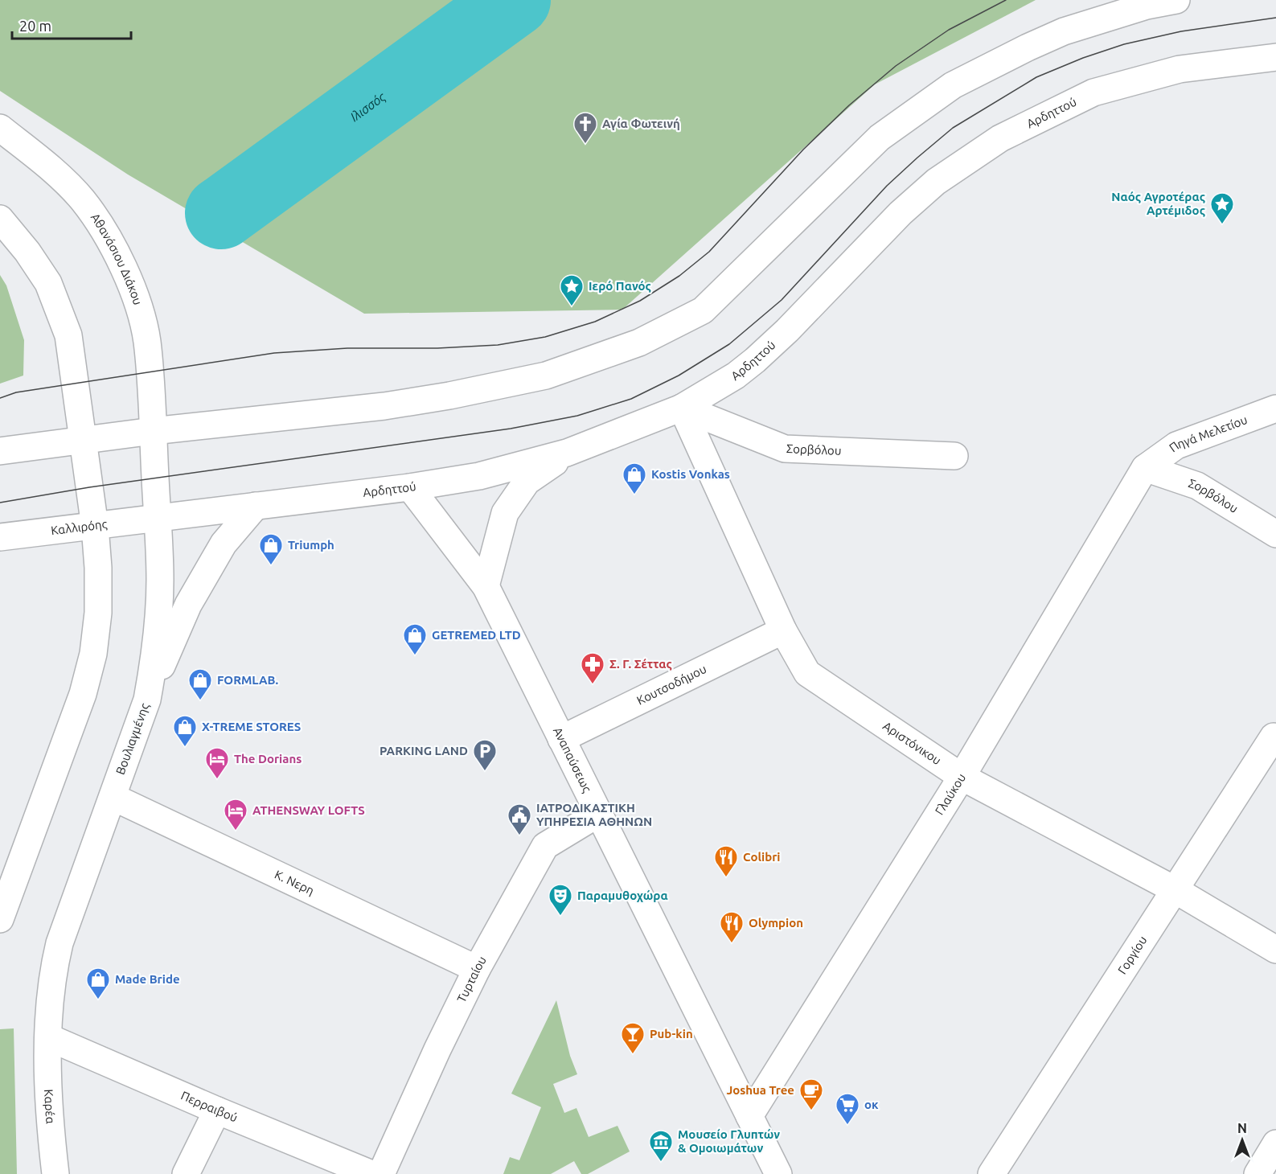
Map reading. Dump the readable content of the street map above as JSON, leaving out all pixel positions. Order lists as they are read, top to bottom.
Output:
{
  "streets": {
    "street": [
      "Αρδηττού",
      "Αθανάσιου Διάκου",
      "Πηγά Μελετίου",
      "Σορβόλου",
      "Καλλιρόης",
      "Κουτσοδήμου",
      "Βουλιαγμένης",
      "Αριστόνικου",
      "Αναπαύσεως",
      "Γλαύκου",
      "Κ. Νερη",
      "Γοργίου",
      "Τυρταίου",
      "Καρέα",
      "Περραιβού"
    ]
  },
  "crossings": [
    ["Αρδηττού", "Σορβόλου"],
    ["Αρδηττού", "Καλλιρόης"],
    ["Αρδηττού", "Βουλιαγμένης"],
    ["Αρδηττού", "Αριστόνικου"],
    ["Αρδηττού", "Αναπαύσεως"],
    ["Αθανάσιου Διάκου", "Βουλιαγμένης"],
    ["Πηγά Μελετίου", "Σορβόλου"],
    ["Πηγά Μελετίου", "Γλαύκου"],
    ["Σορβόλου", "Αριστόνικου"],
    ["Σορβόλου", "Γλαύκου"],
    ["Καλλιρόης", "Βουλιαγμένης"],
    ["Κουτσοδήμου", "Αριστόνικου"],
    ["Κουτσοδήμου", "Αναπαύσεως"],
    ["Βουλιαγμένης", "Κ. Νερη"],
    ["Βουλιαγμένης", "Καρέα"],
    ["Βουλιαγμένης", "Περραιβού"],
    ["Αριστόνικου", "Γλαύκου"],
    ["Αριστόνικου", "Γοργίου"],
    ["Αναπαύσεως", "Γλαύκου"],
    ["Αναπαύσεως", "Τυρταίου"],
    ["Κ. Νερη", "Τυρταίου"],
    ["Καρέα", "Περραιβού"]
  ],
  "water": ["Ιλισσός"],
  "places": {
    "church": ["Αγία Φωτεινή"],
    "place": ["Ναός Αγροτέρας Αρτέμιδος", "Ιερό Πανός"],
    "shop": [
      "Kostis Vonkas",
      "Triumph",
      "GETREMED LTD",
      "FORMLAB.",
      "X-TREME STORES",
      "Made Bride"
    ],
    "pharmacy": ["Σ. Γ. Σέττας"],
    "parking": ["PARKING LAND"],
    "hotel": ["The Dorians", "ATHENSWAY LOFTS"],
    "public building": ["ΙΑΤΡΟΔΙΚΑΣΤΙΚΗ ΥΠΗΡΕΣΙΑ ΑΘΗΝΩΝ"],
    "restaurant": ["Colibri", "Olympion"],
    "theatre": ["Παραμυθοχώρα"],
    "bar": ["Pub-kin"],
    "cafe": ["Joshua Tree"],
    "supermarket": ["οκ"],
    "museum": ["Μουσείο Γλυπτών & Ομοιωμάτων"]
  },
  "scale_bar": "20 m",
  "north": "top"
}
